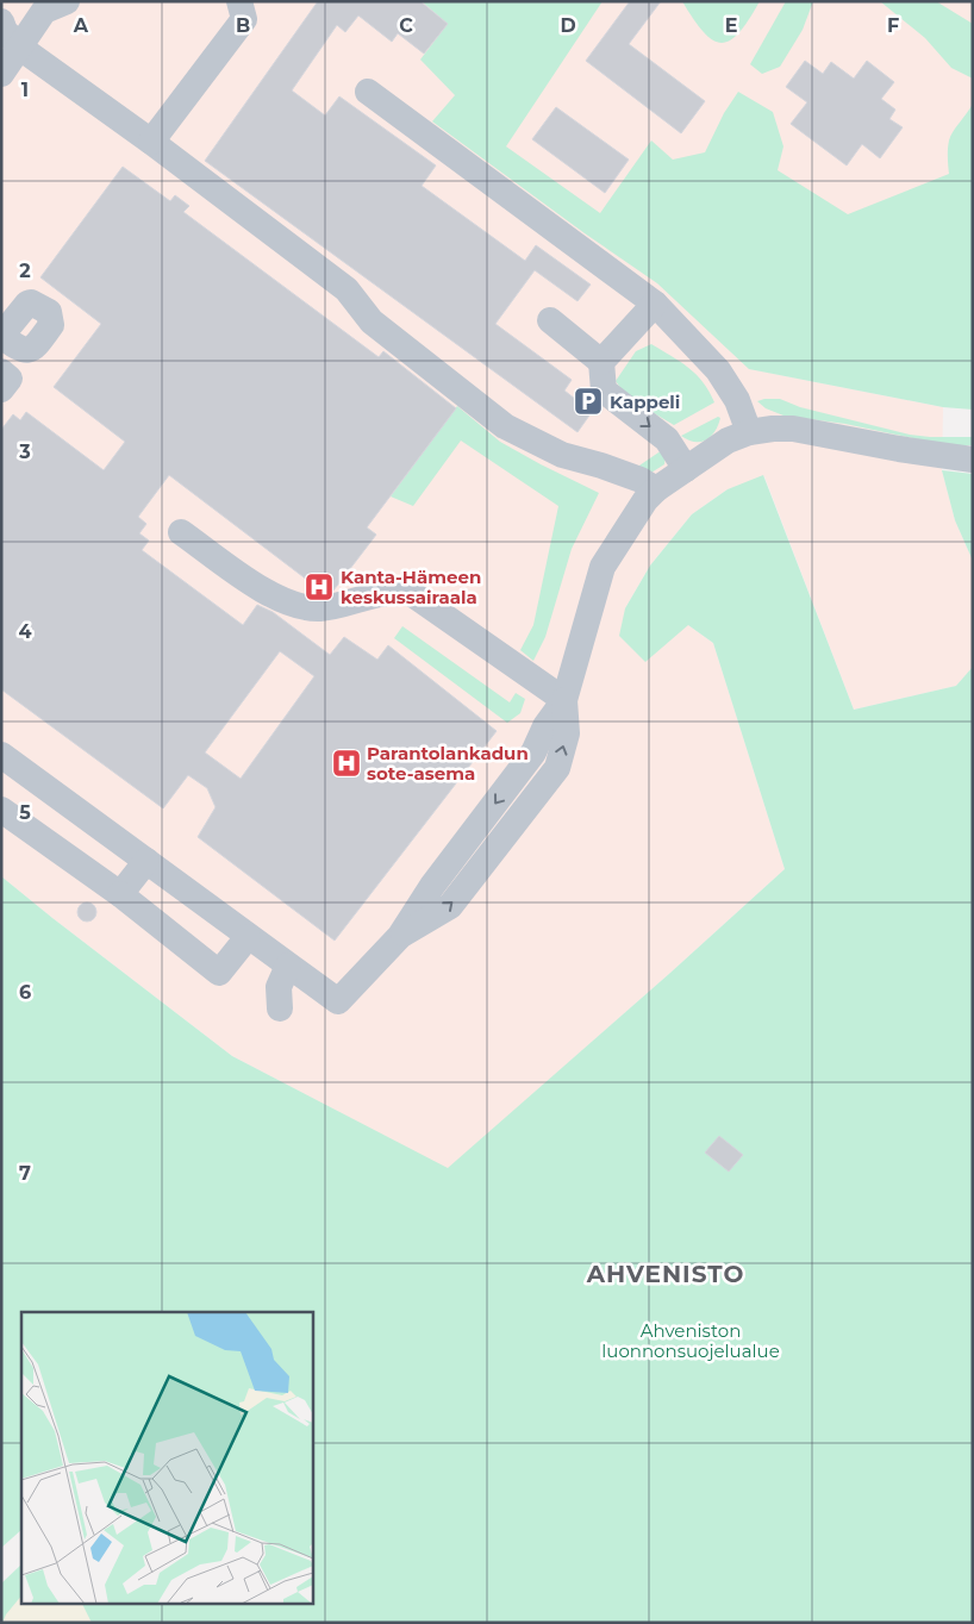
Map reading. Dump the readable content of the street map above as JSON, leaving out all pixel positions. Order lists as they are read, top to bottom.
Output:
{
  "districts": ["AHVENISTO"],
  "parks": ["Ahveniston luonnonsuojelualue"],
  "places": {
    "parking": ["Kappeli"],
    "hospital": ["Kanta-Hämeen keskussairaala", "Parantolankadun sote-asema"]
  },
  "grid": {
    "columns": [
      "A",
      "B",
      "C",
      "D",
      "E",
      "F"
    ],
    "rows": [
      "1",
      "2",
      "3",
      "4",
      "5",
      "6",
      "7"
    ]
  }
}
